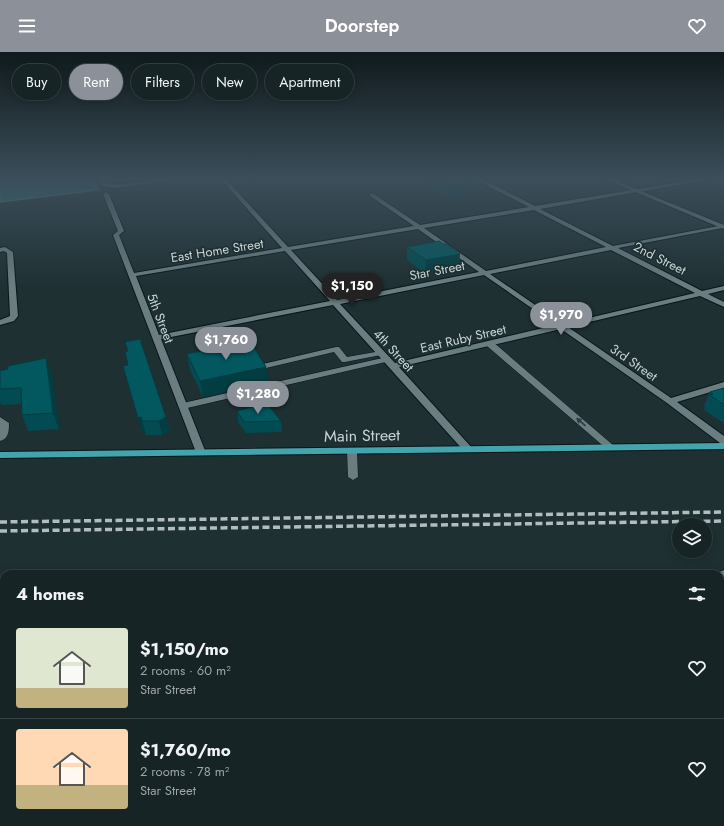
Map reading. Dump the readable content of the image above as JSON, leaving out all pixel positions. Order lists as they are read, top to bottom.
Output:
{
  "streets": {
    "main road": ["Main Street"],
    "street": [
      "East Home Street",
      "2nd Street",
      "Star Street",
      "5th Street",
      "East Ruby Street",
      "4th Street",
      "3rd Street"
    ]
  },
  "crossings": [
    ["East Home Street", "5th Street"],
    ["East Home Street", "4th Street"],
    ["East Home Street", "3rd Street"],
    ["2nd Street", "Star Street"],
    ["2nd Street", "East Ruby Street"],
    ["Star Street", "5th Street"],
    ["Star Street", "4th Street"],
    ["Star Street", "3rd Street"],
    ["5th Street", "Main Street"],
    ["East Ruby Street", "4th Street"],
    ["East Ruby Street", "3rd Street"],
    ["4th Street", "Main Street"]
  ],
  "page": {
    "header": "Doorstep",
    "chip": [
      "Buy",
      "Rent",
      "Filters",
      "New",
      "Apartment"
    ],
    "price": [
      "$1,150",
      "$1,970",
      "$1,760",
      "$1,280"
    ],
    "heading": "4 homes",
    "list": [
      {
        "name": "$1,150/mo",
        "note": "2 rooms · 60 m² · Star Street"
      },
      {
        "name": "$1,760/mo",
        "note": "2 rooms · 78 m² · Star Street"
      }
    ]
  }
}
